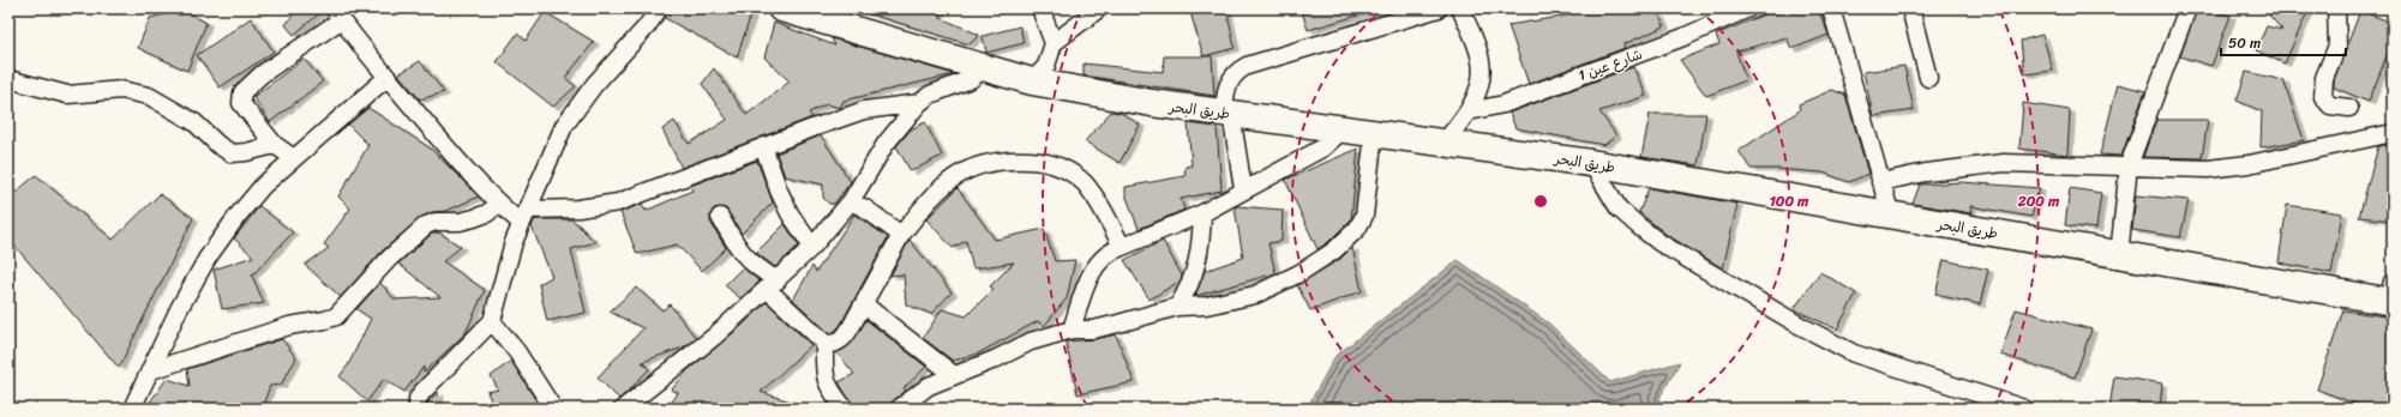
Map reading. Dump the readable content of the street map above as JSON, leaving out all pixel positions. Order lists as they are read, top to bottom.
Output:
{
  "streets": {
    "main road": ["طريق البحر"],
    "street": ["شارع عين 1"]
  },
  "scale_bar": "50 m",
  "rings": ["100 m", "200 m"]
}
